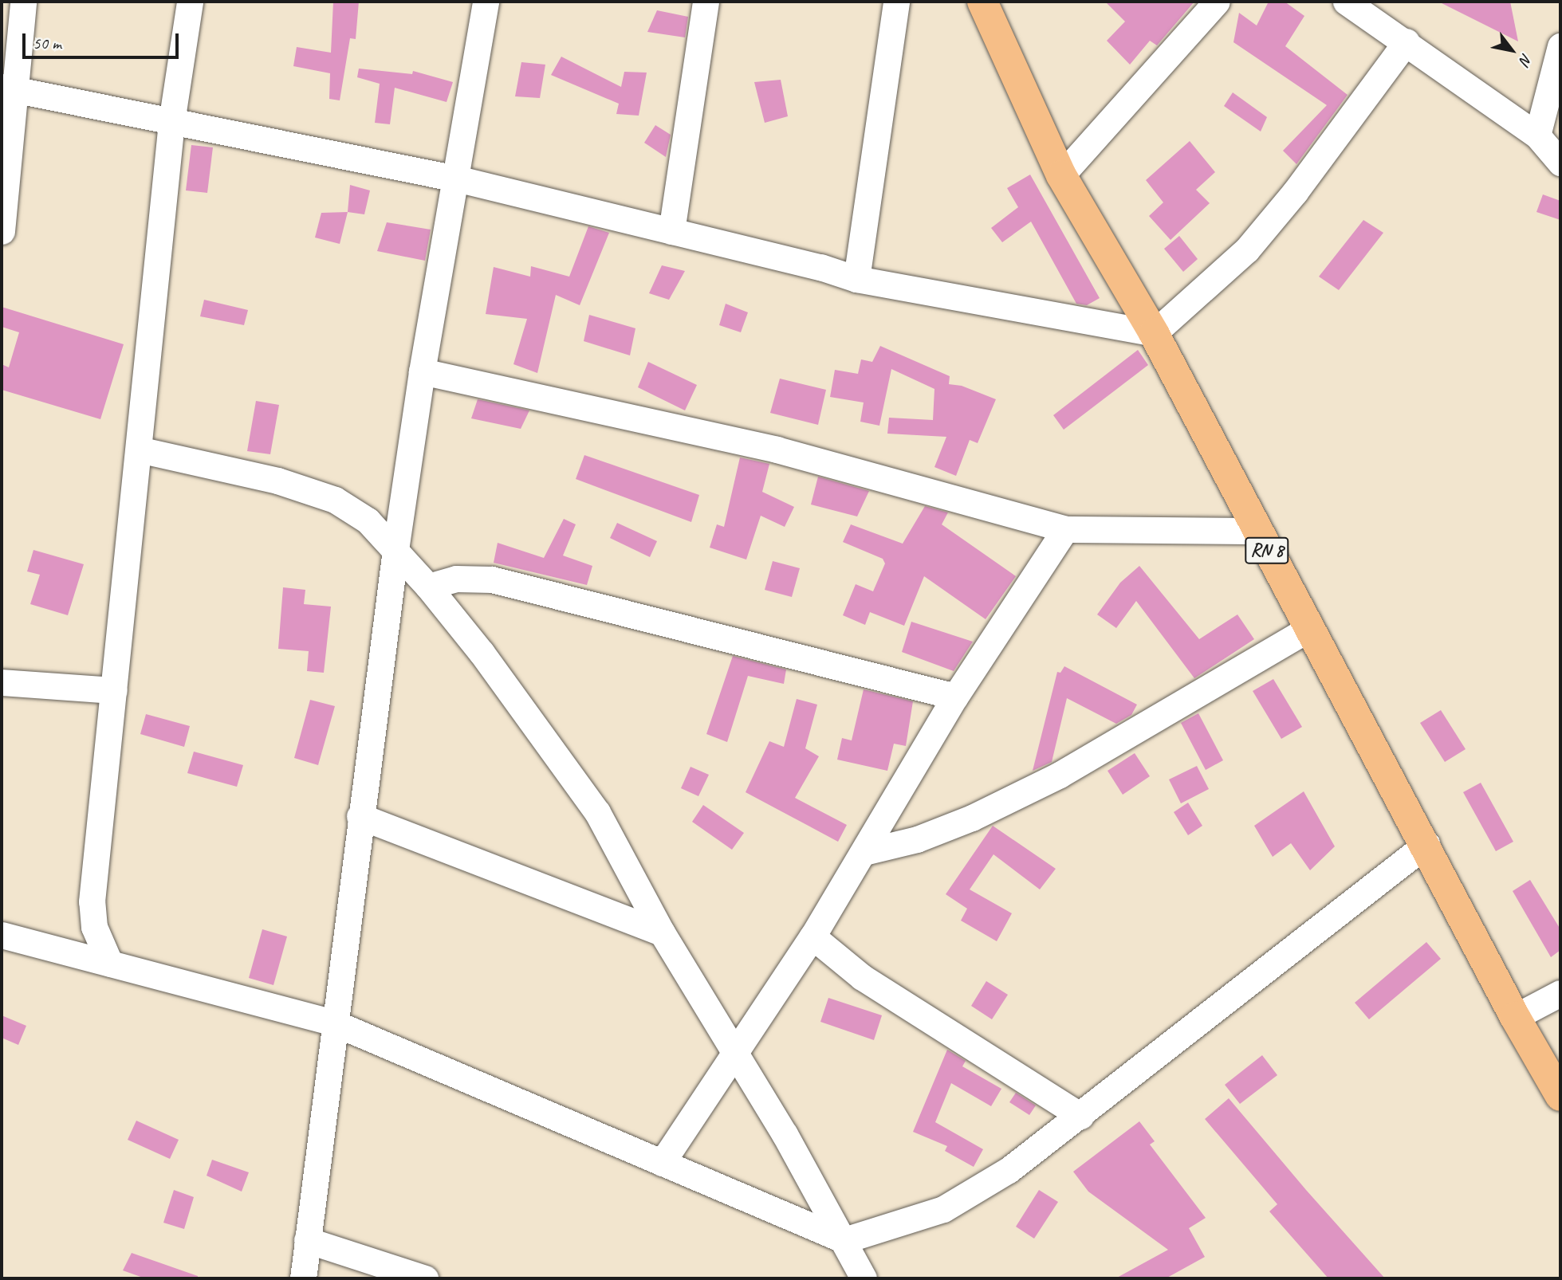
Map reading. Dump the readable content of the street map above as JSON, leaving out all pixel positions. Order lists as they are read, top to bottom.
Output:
{
  "streets": {
    "main road": ["RN 8"]
  },
  "scale_bar": "50 m",
  "north": "bottom right"
}
